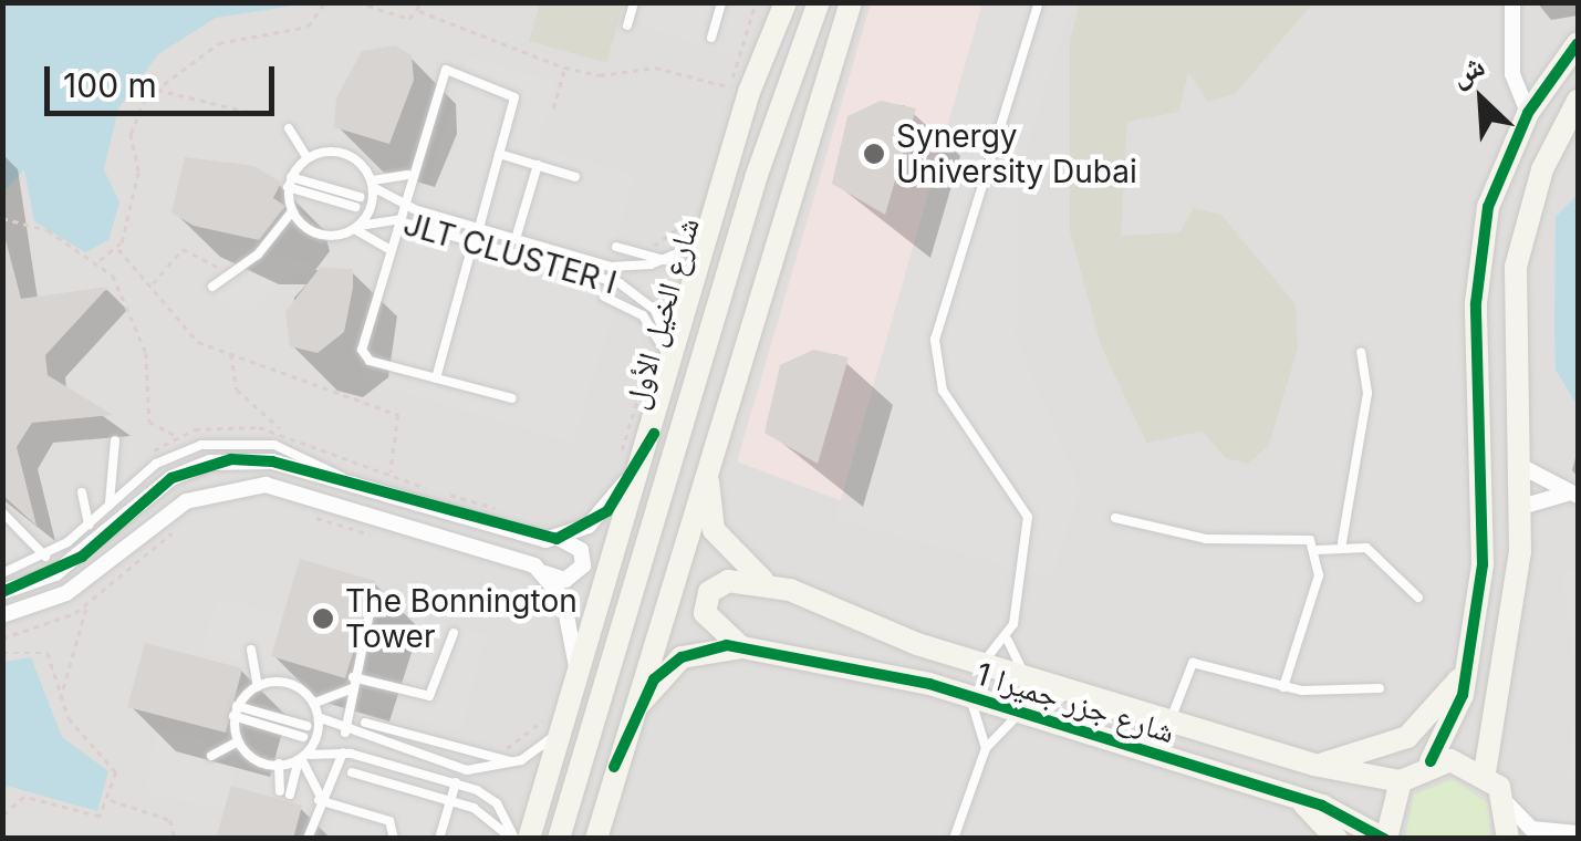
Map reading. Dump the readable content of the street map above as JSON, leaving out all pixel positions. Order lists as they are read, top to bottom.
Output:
{
  "streets": {
    "street": ["شارع الخيل الأول", "شارع جزر جميرا 1"],
    "lane": ["JLT CLUSTER I"]
  },
  "crossings": [
    ["JLT CLUSTER I", "شارع الخيل الأول"]
  ],
  "places": ["Synergy University Dubai", "The Bonnington Tower"],
  "scale_bar": "100 m",
  "north": "top left"
}
